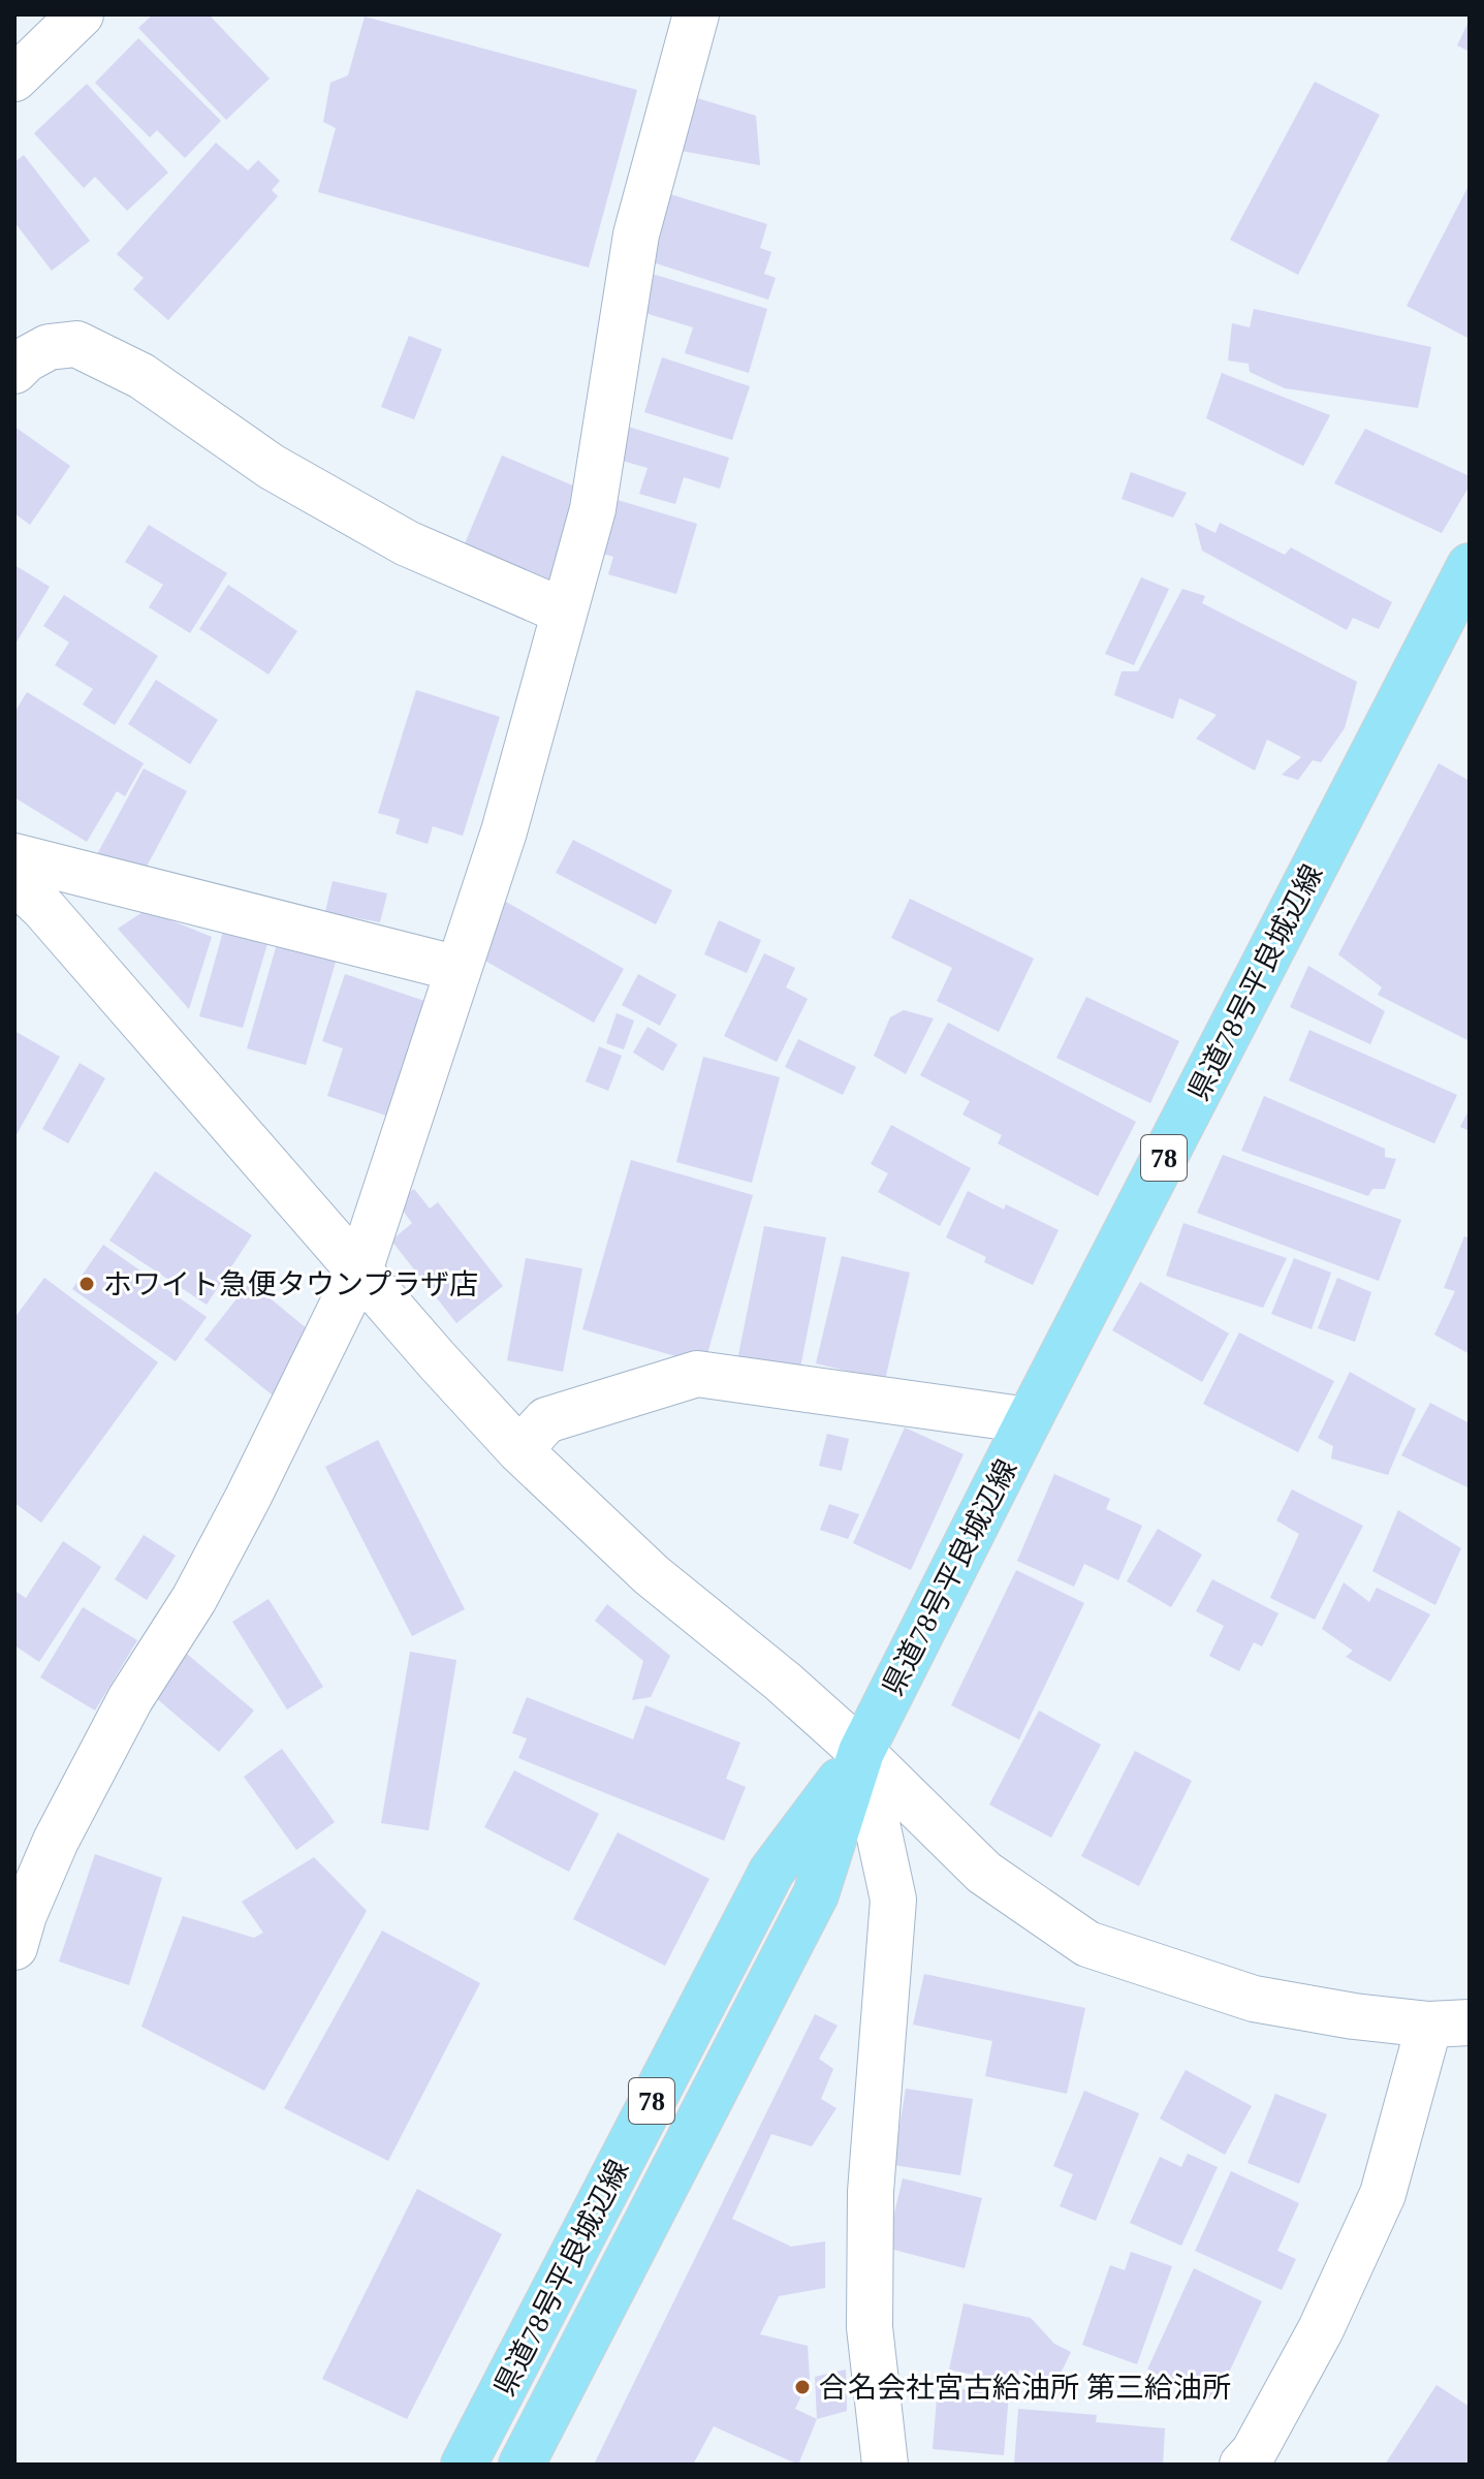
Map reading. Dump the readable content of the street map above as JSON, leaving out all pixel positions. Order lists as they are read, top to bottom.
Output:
{
  "streets": {
    "main road": ["県道78号平良城辺線", "78"]
  },
  "places": ["ホワイト急便タウンプラザ店", "合名会社宮古給油所 第三給油所"]
}
